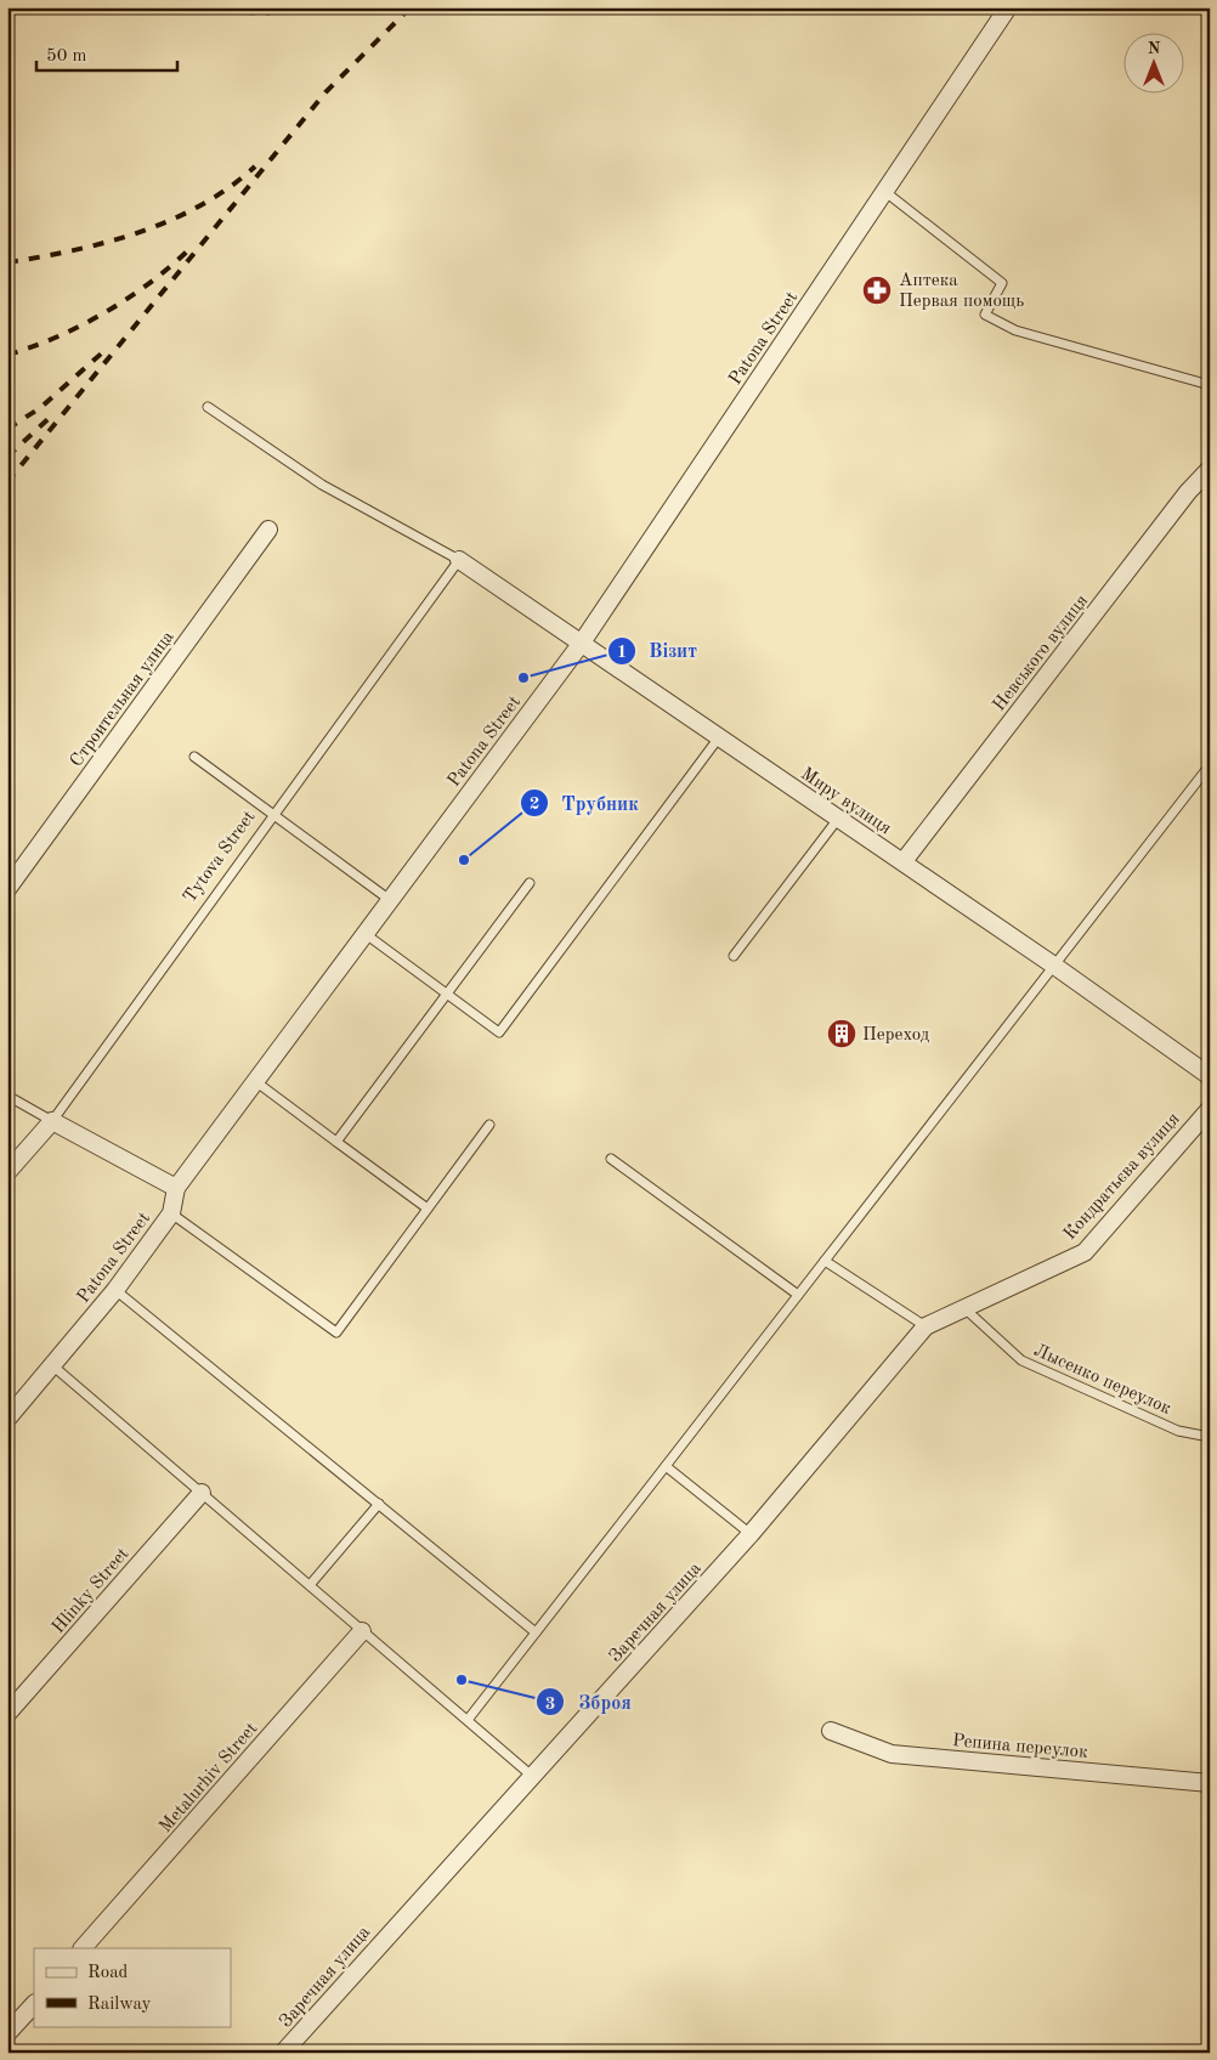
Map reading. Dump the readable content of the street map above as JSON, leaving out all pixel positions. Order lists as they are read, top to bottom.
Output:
{
  "streets": {
    "street": [
      "Patona Street",
      "Невського вулиця",
      "Строительная улица",
      "Миру вулиця",
      "Tytova Street",
      "Кондратьєва вулиця",
      "Hlinky Street",
      "Заречная улица",
      "Репина переулок",
      "Metalurhiv Street"
    ],
    "lane": ["Лысенко переулок"]
  },
  "crossings": [
    ["Patona Street", "Миру вулиця"],
    ["Невського вулиця", "Миру вулиця"],
    ["Миру вулиця", "Tytova Street"],
    ["Кондратьєва вулиця", "Лысенко переулок"],
    ["Кондратьєва вулиця", "Заречная улица"]
  ],
  "places": {
    "pharmacy": ["Аптека Первая помощь"],
    "other": ["Візит", "Трубник", "Зброя"],
    "building": ["Переход"]
  },
  "legend": ["Road", "Railway"],
  "scale_bar": "50 m",
  "north": "top"
}
